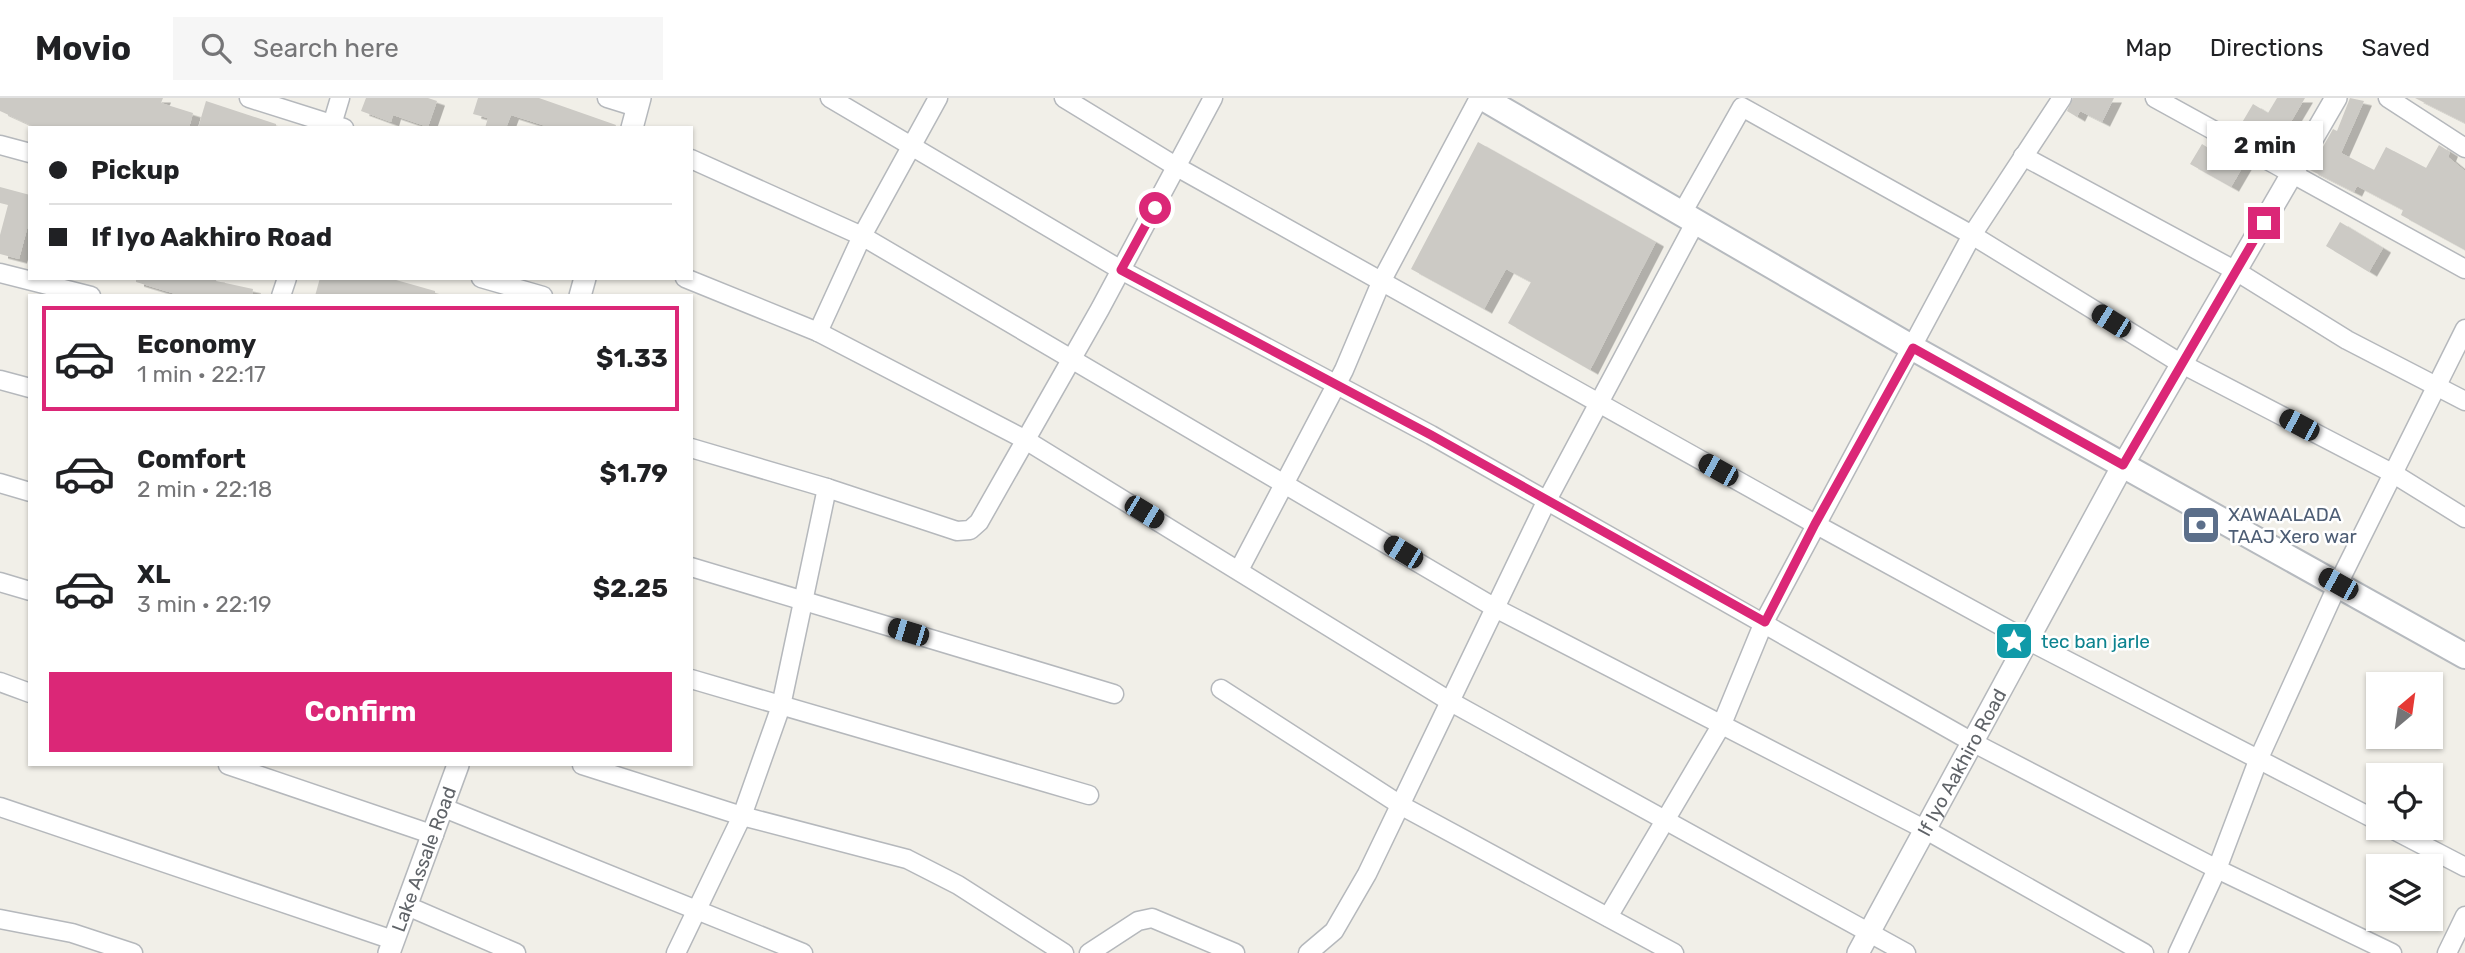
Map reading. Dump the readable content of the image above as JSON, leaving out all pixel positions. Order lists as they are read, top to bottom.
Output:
{
  "streets": {
    "street": ["If Iyo Aakhiro Road", "Lake Assale Road"]
  },
  "places": {
    "bank": ["XAWAALADA TAAJ Xero war"],
    "place": ["tec ban jarle"]
  },
  "north": "top right",
  "page": {
    "header": "Movio",
    "search": "Search here",
    "nav": ["Map", "Directions", "Saved"],
    "bubble": "2 min",
    "banner": ["Pickup", "If Iyo Aakhiro Road"],
    "list": [
      {
        "name": "Economy",
        "note": "1 min · 22:17",
        "value": "$1.33"
      },
      {
        "name": "Comfort",
        "note": "2 min · 22:18",
        "value": "$1.79"
      },
      {
        "name": "XL",
        "note": "3 min · 22:19",
        "value": "$2.25"
      }
    ],
    "buttons": "Confirm"
  }
}
